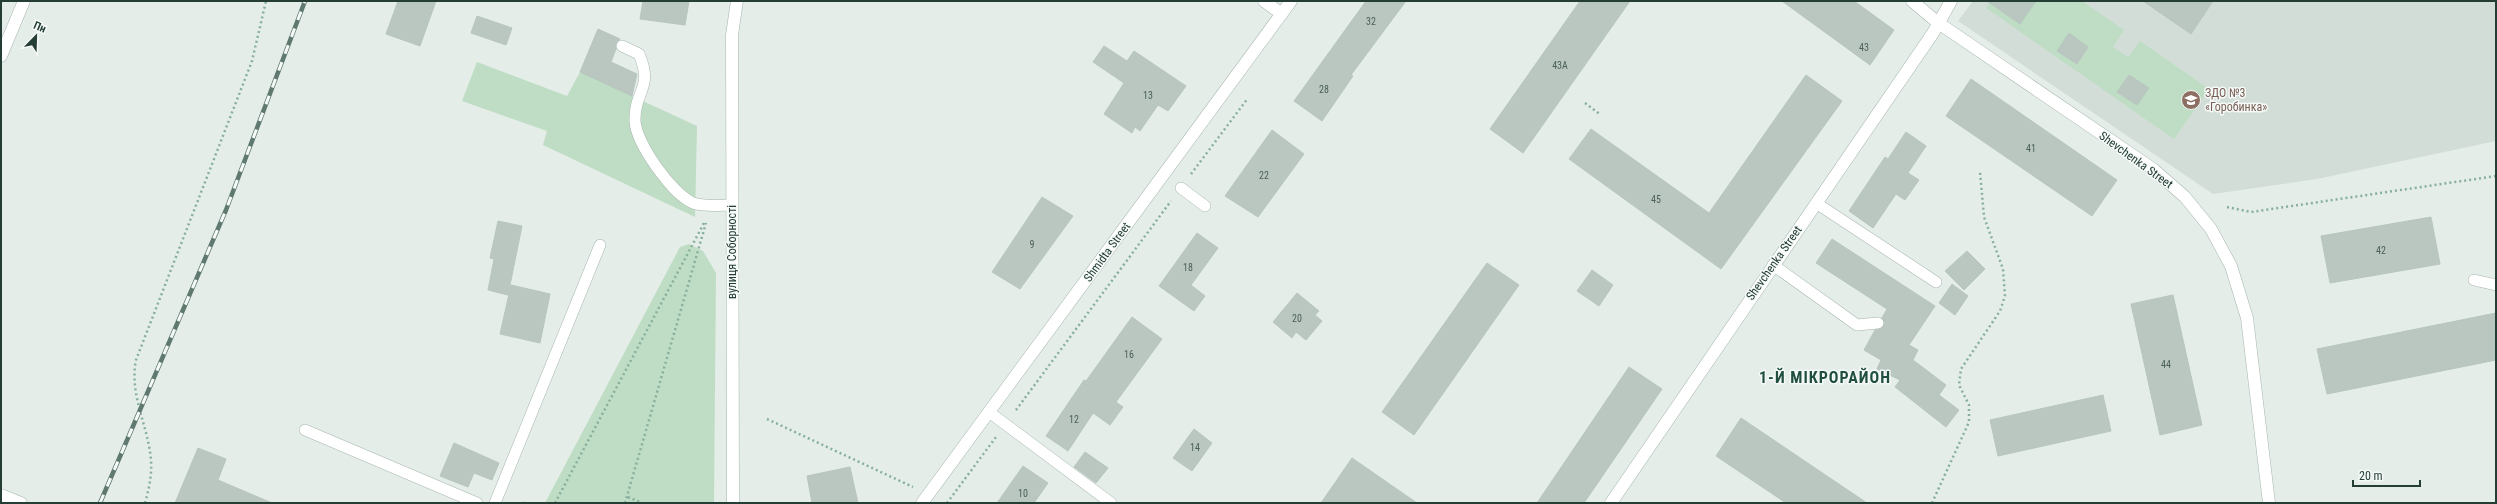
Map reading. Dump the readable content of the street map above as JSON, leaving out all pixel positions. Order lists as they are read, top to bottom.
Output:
{
  "streets": {
    "street": ["Shevchenka Street", "вулиця Соборності", "Shmidta Street"]
  },
  "districts": ["1-Й МІКРОРАЙОН"],
  "places": {
    "school or university": ["ЗДО №3 «Горобинка»"]
  },
  "house_numbers": [
    "32",
    "43",
    "43А",
    "28",
    "13",
    "41",
    "22",
    "45",
    "9",
    "42",
    "18",
    "20",
    "16",
    "44",
    "12",
    "14",
    "10"
  ],
  "scale_bar": "20 m",
  "north": "top right"
}
